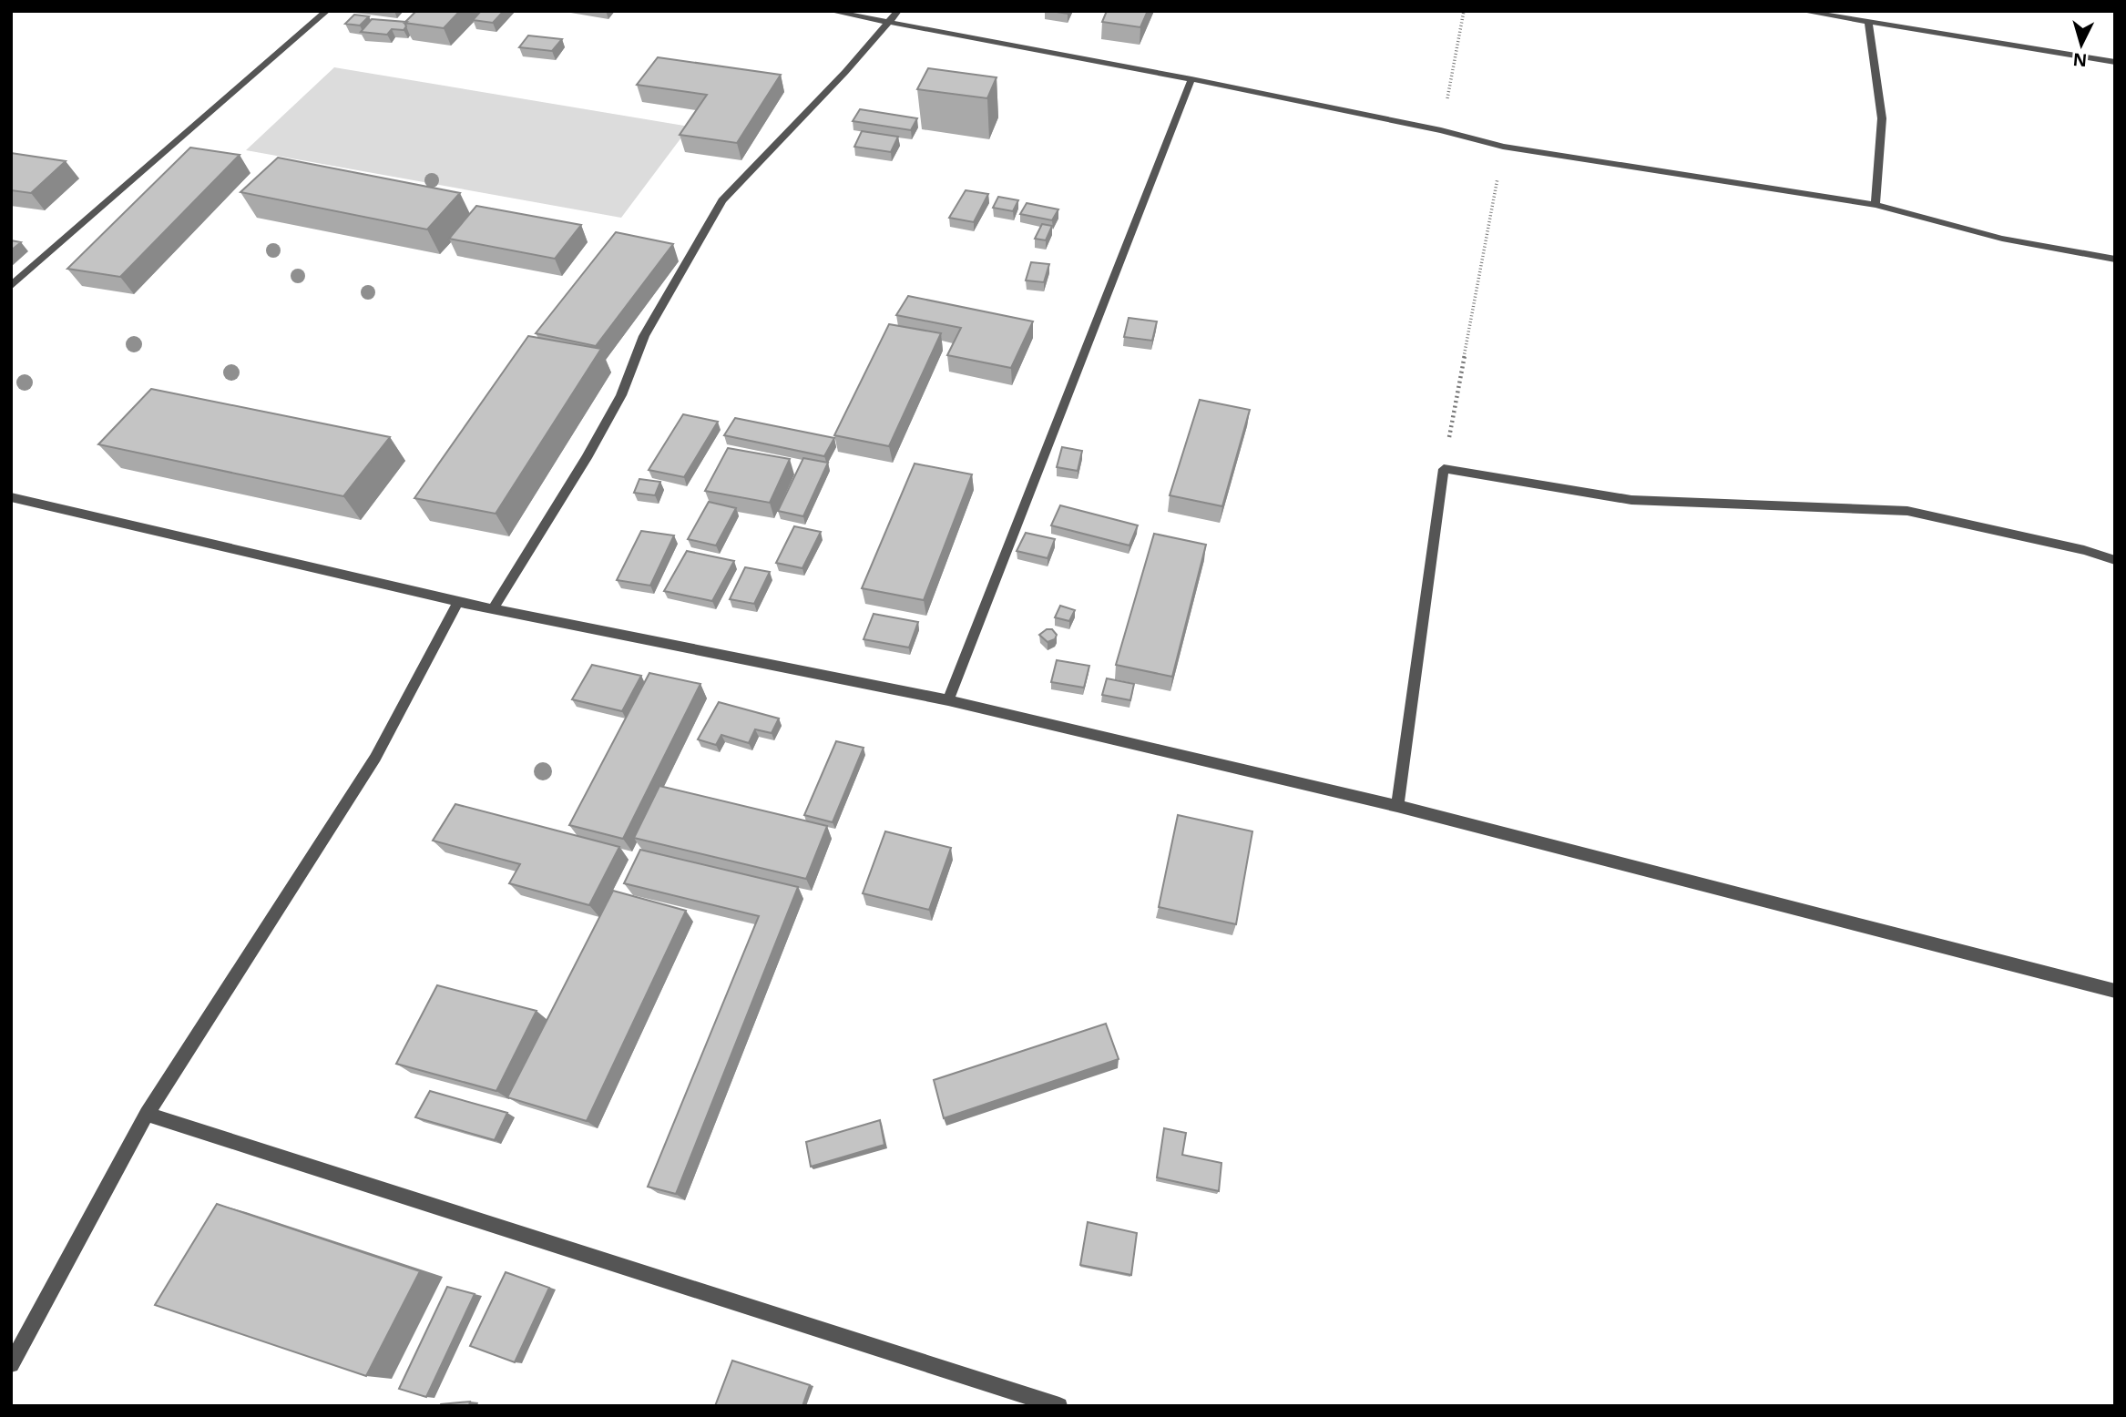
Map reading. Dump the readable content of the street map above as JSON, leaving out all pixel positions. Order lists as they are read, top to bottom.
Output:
{
  "north": "bottom"
}
